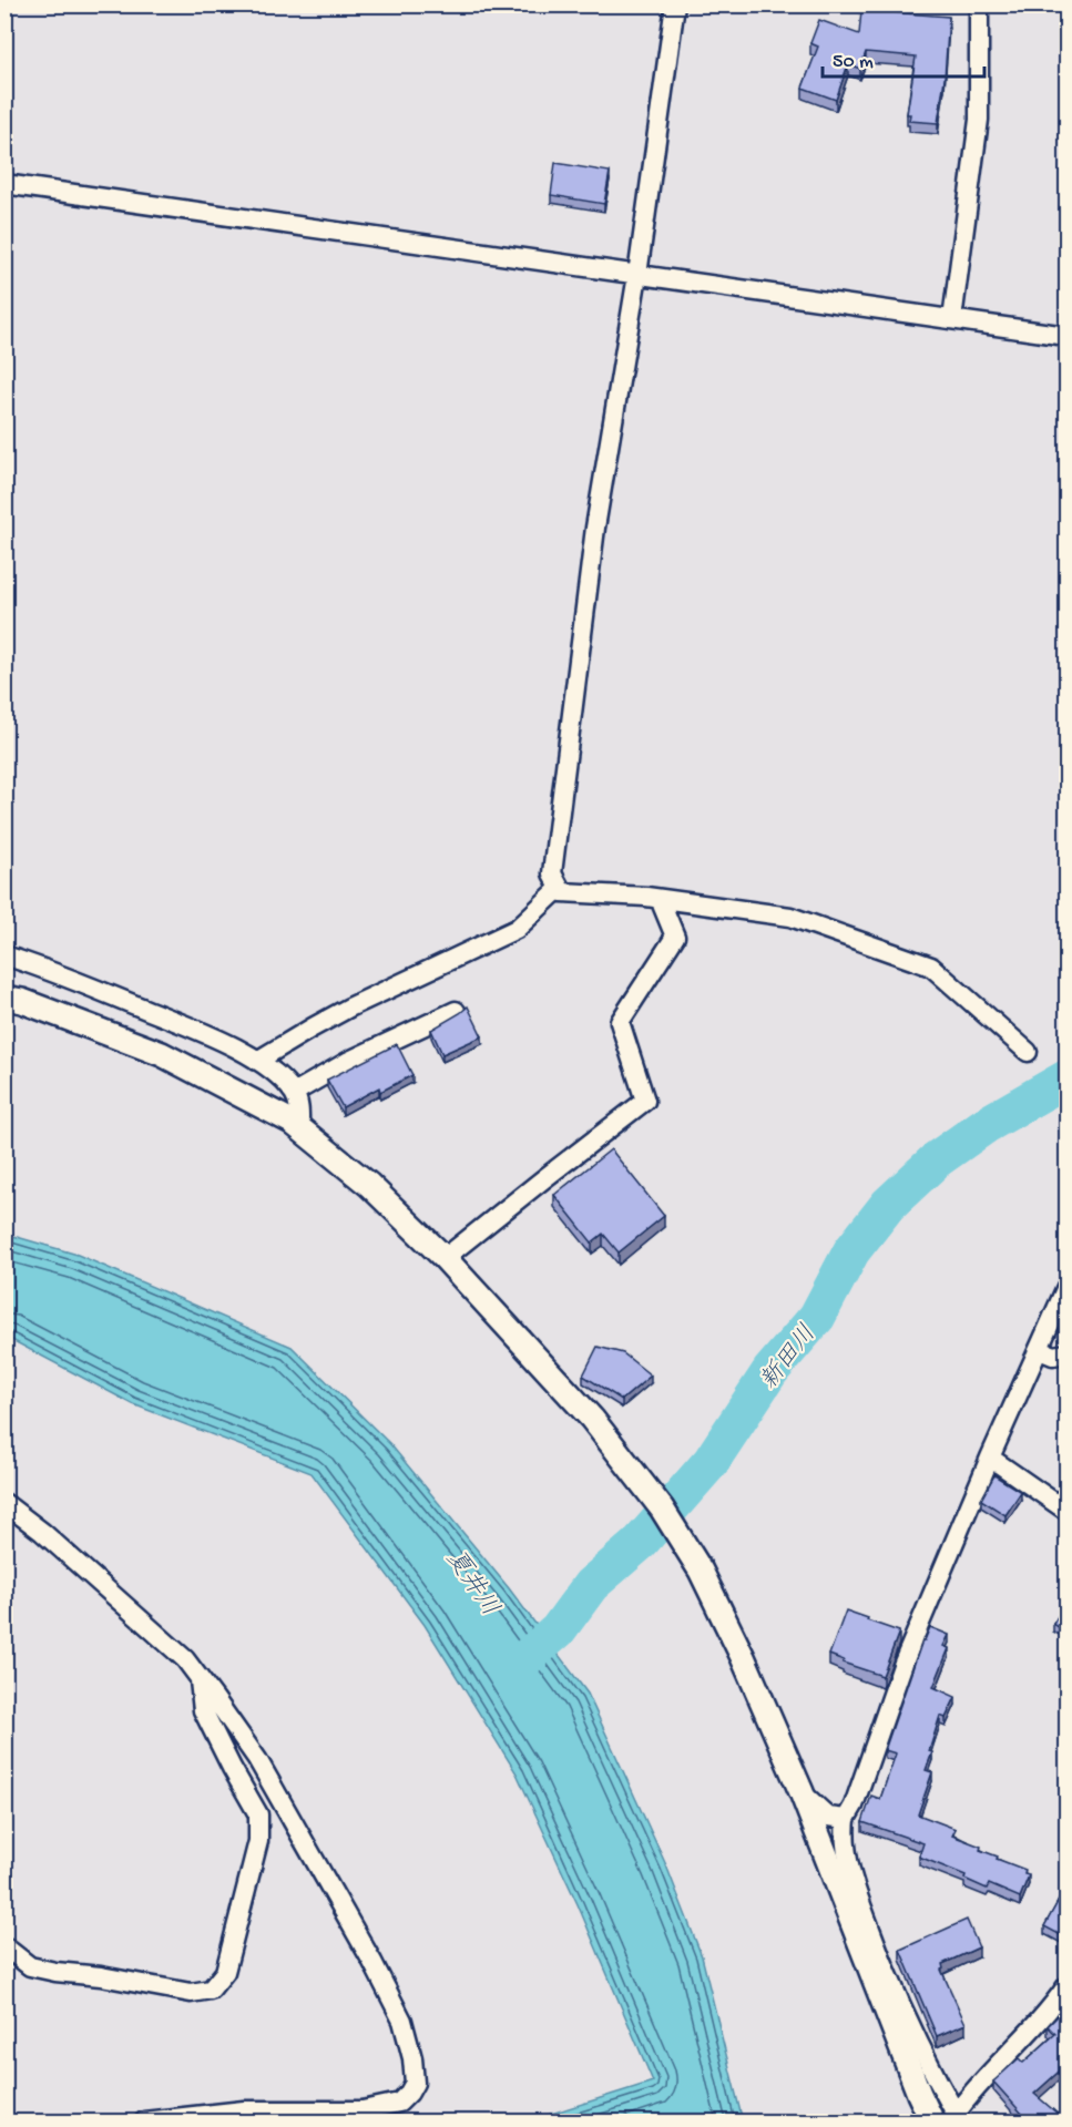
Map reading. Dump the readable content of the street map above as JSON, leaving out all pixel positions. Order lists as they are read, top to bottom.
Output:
{
  "water": ["新田川", "夏井川"],
  "scale_bar": "50 m"
}
